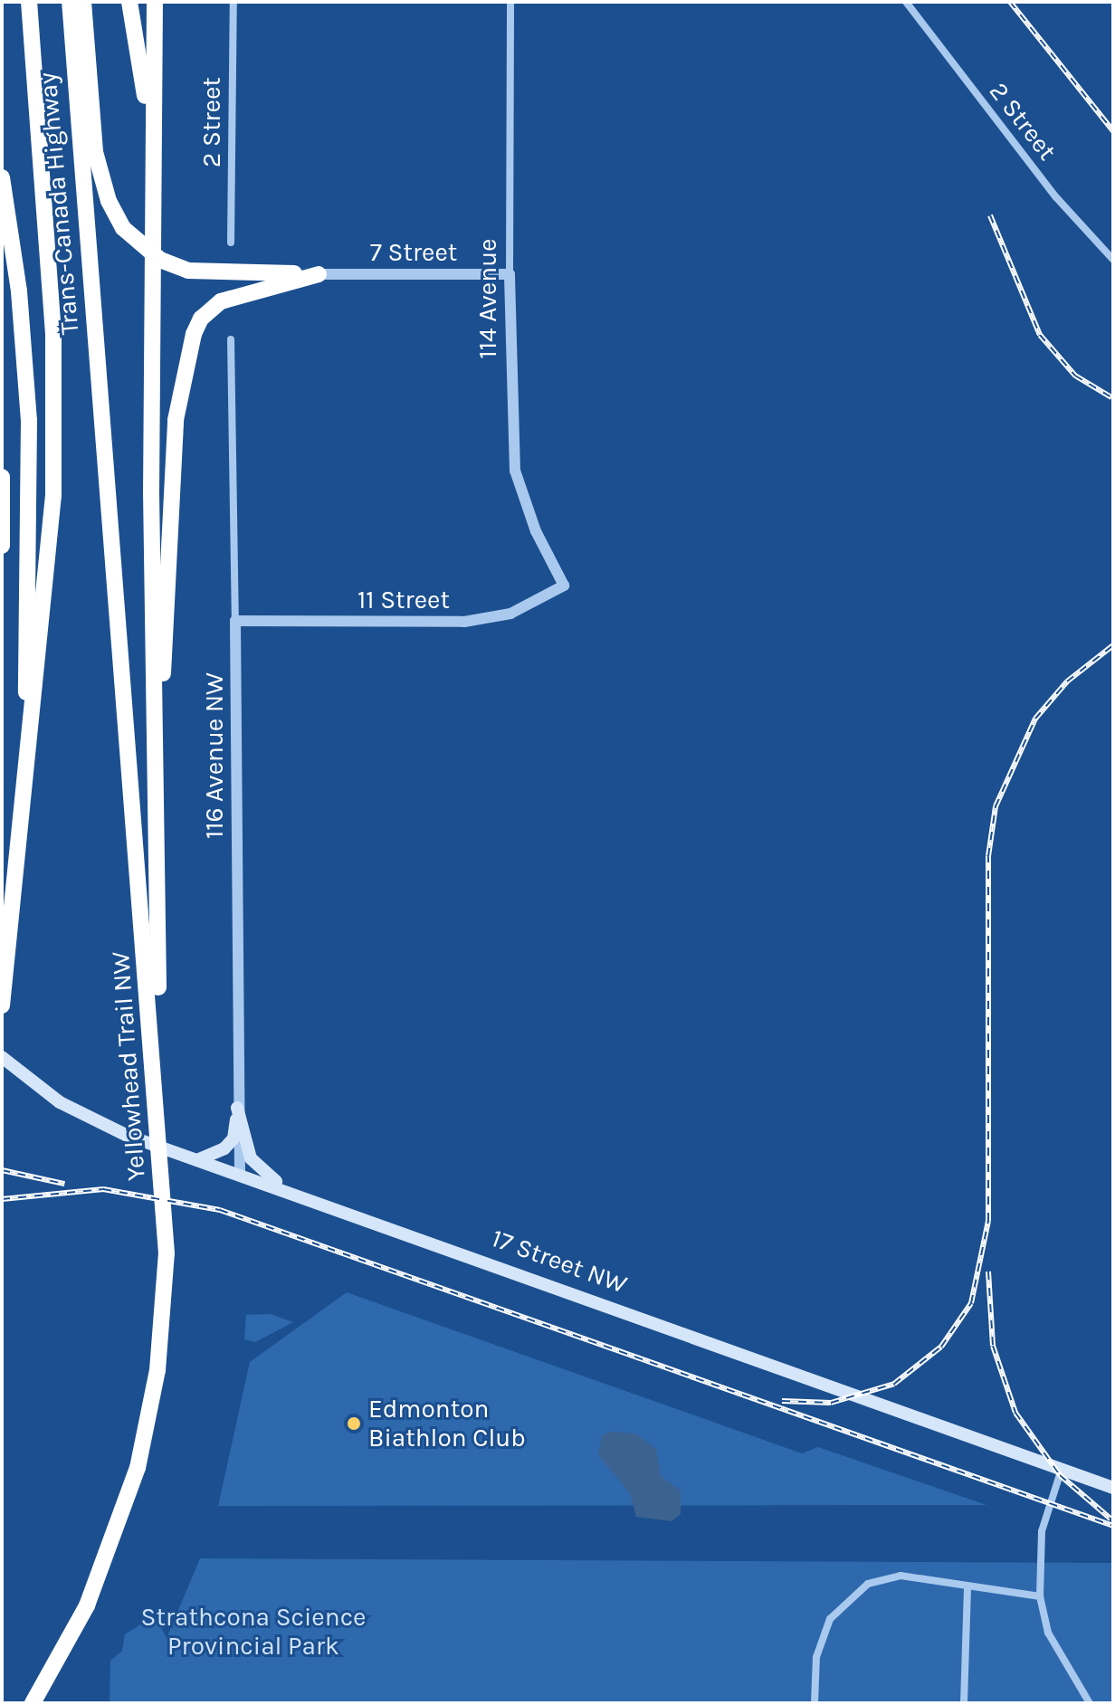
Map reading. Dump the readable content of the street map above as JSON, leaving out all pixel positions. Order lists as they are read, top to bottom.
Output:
{
  "streets": {
    "highway": ["Trans-Canada Highway", "Yellowhead Trail NW"],
    "main road": ["17 Street NW"],
    "street": [
      "2 Street",
      "7 Street",
      "114 Avenue",
      "11 Street",
      "116 Avenue NW"
    ]
  },
  "crossings": [
    ["Trans-Canada Highway", "Yellowhead Trail NW"],
    ["7 Street", "114 Avenue"],
    ["114 Avenue", "11 Street"],
    ["11 Street", "116 Avenue NW"],
    ["116 Avenue NW", "17 Street NW"]
  ],
  "parks": ["Strathcona Science Provincial Park"],
  "places": ["Edmonton Biathlon Club"]
}
